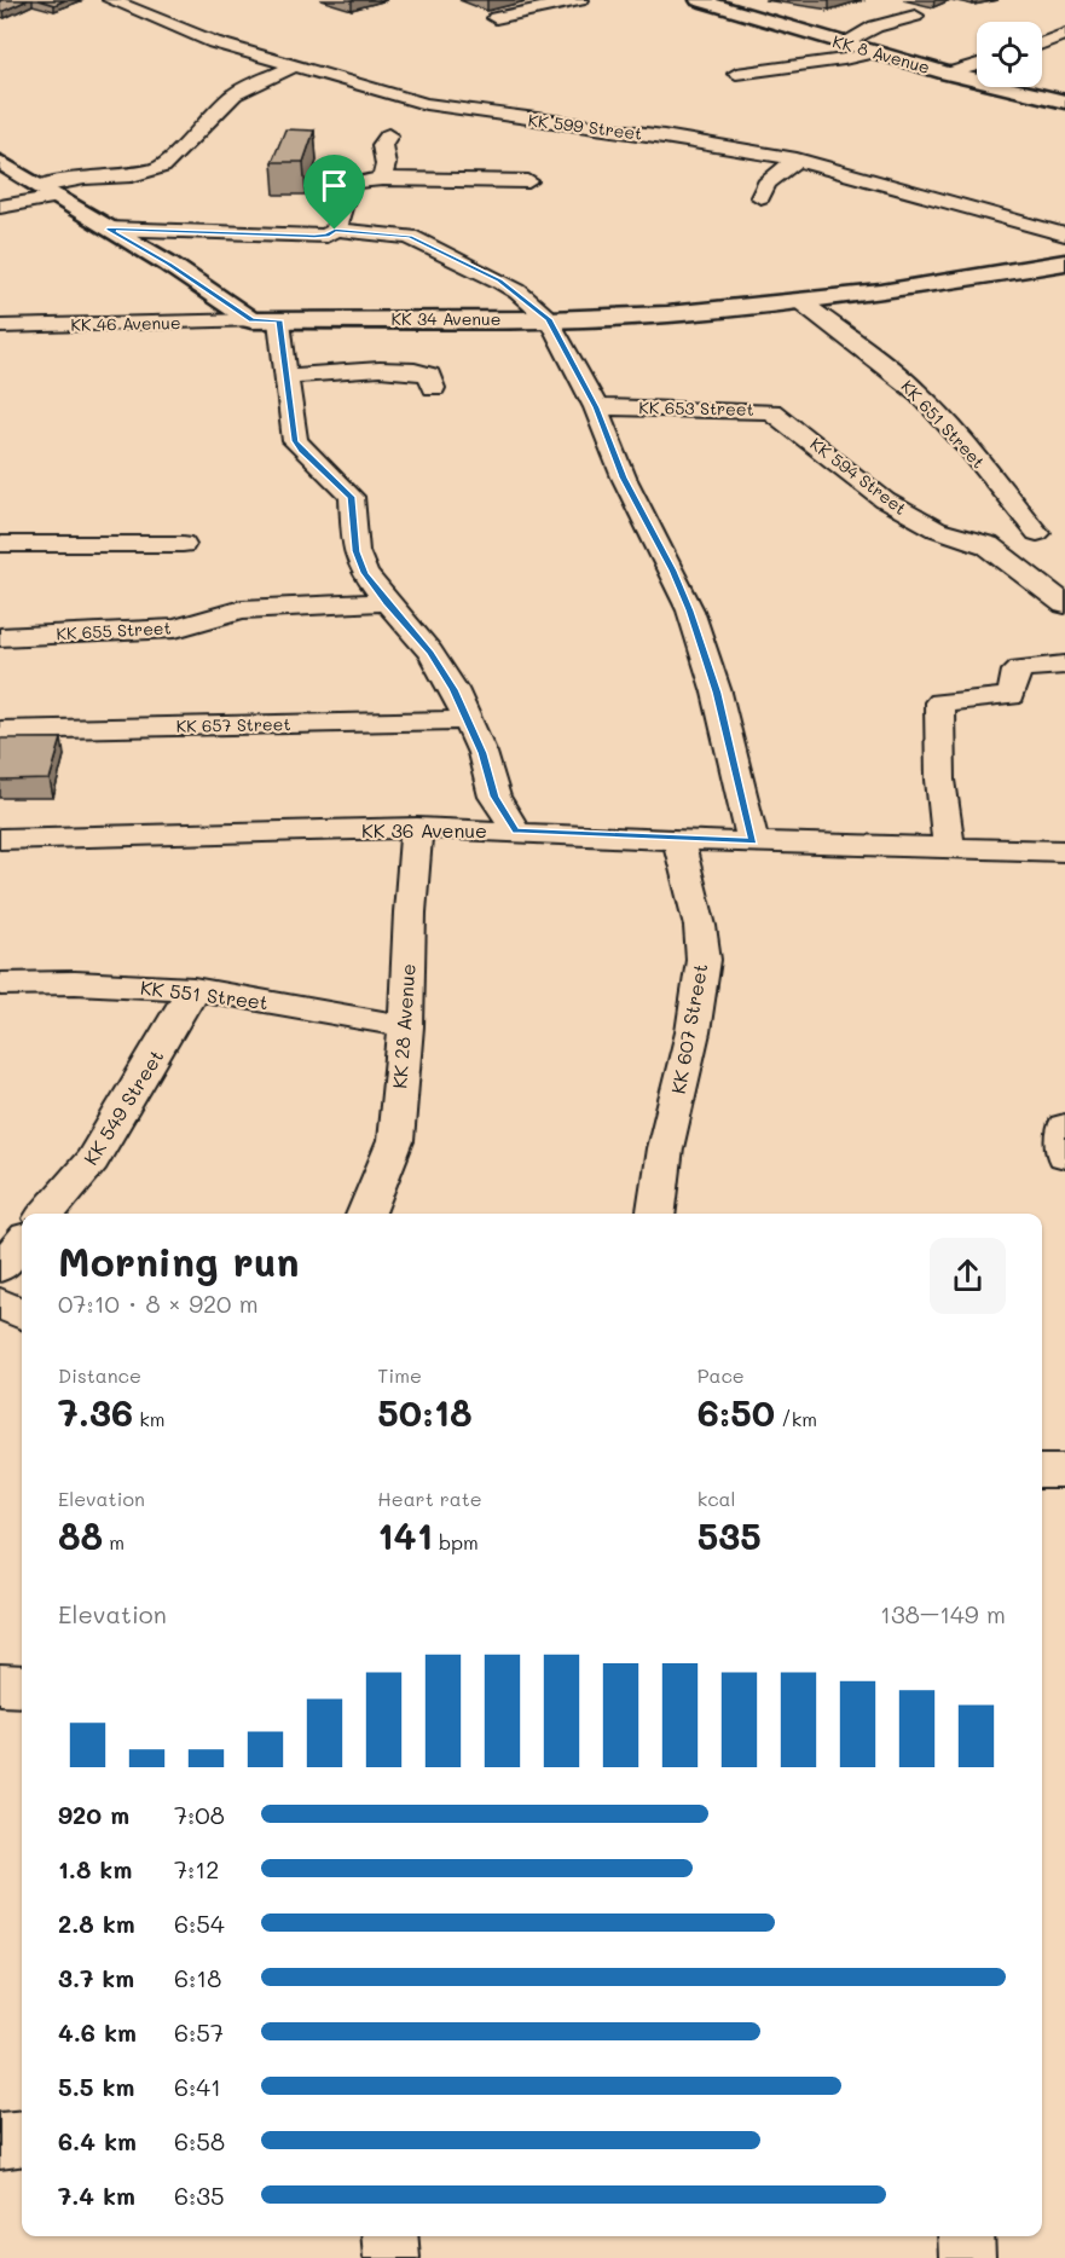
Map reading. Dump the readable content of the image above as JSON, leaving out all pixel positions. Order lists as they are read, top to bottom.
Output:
{
  "streets": {
    "main road": ["KK 8 Avenue", "KK 34 Avenue"],
    "street": [
      "KK 599 Street",
      "KK 46 Avenue",
      "KK 653 Street",
      "KK 651 Street",
      "KK 594 Street",
      "KK 655 Street",
      "KK 657 Street",
      "KK 36 Avenue",
      "KK 551 Street",
      "KK 28 Avenue",
      "KK 607 Street",
      "KK 549 Street"
    ]
  },
  "crossings": [
    ["KK 34 Avenue", "KK 46 Avenue"],
    ["KK 34 Avenue", "KK 651 Street"],
    ["KK 653 Street", "KK 594 Street"],
    ["KK 36 Avenue", "KK 28 Avenue"],
    ["KK 36 Avenue", "KK 607 Street"],
    ["KK 551 Street", "KK 28 Avenue"],
    ["KK 551 Street", "KK 549 Street"]
  ],
  "page": {
    "heading": ["Morning run", "07:10 · 8 × 920 m"],
    "stats": [
      ["Distance", "7.36 km"],
      ["Time", "50:18"],
      ["Pace", "6:50 /km"],
      ["Elevation", "88 m"],
      ["Heart rate", "141 bpm"],
      ["kcal", "535"]
    ],
    "chart": ["Elevation", "138–149 m"],
    "list": [
      {
        "name": "920 m",
        "note": "7:08"
      },
      {
        "name": "1.8 km",
        "note": "7:12"
      },
      {
        "name": "2.8 km",
        "note": "6:54"
      },
      {
        "name": "3.7 km",
        "note": "6:18"
      },
      {
        "name": "4.6 km",
        "note": "6:57"
      },
      {
        "name": "5.5 km",
        "note": "6:41"
      },
      {
        "name": "6.4 km",
        "note": "6:58"
      },
      {
        "name": "7.4 km",
        "note": "6:35"
      }
    ]
  }
}
